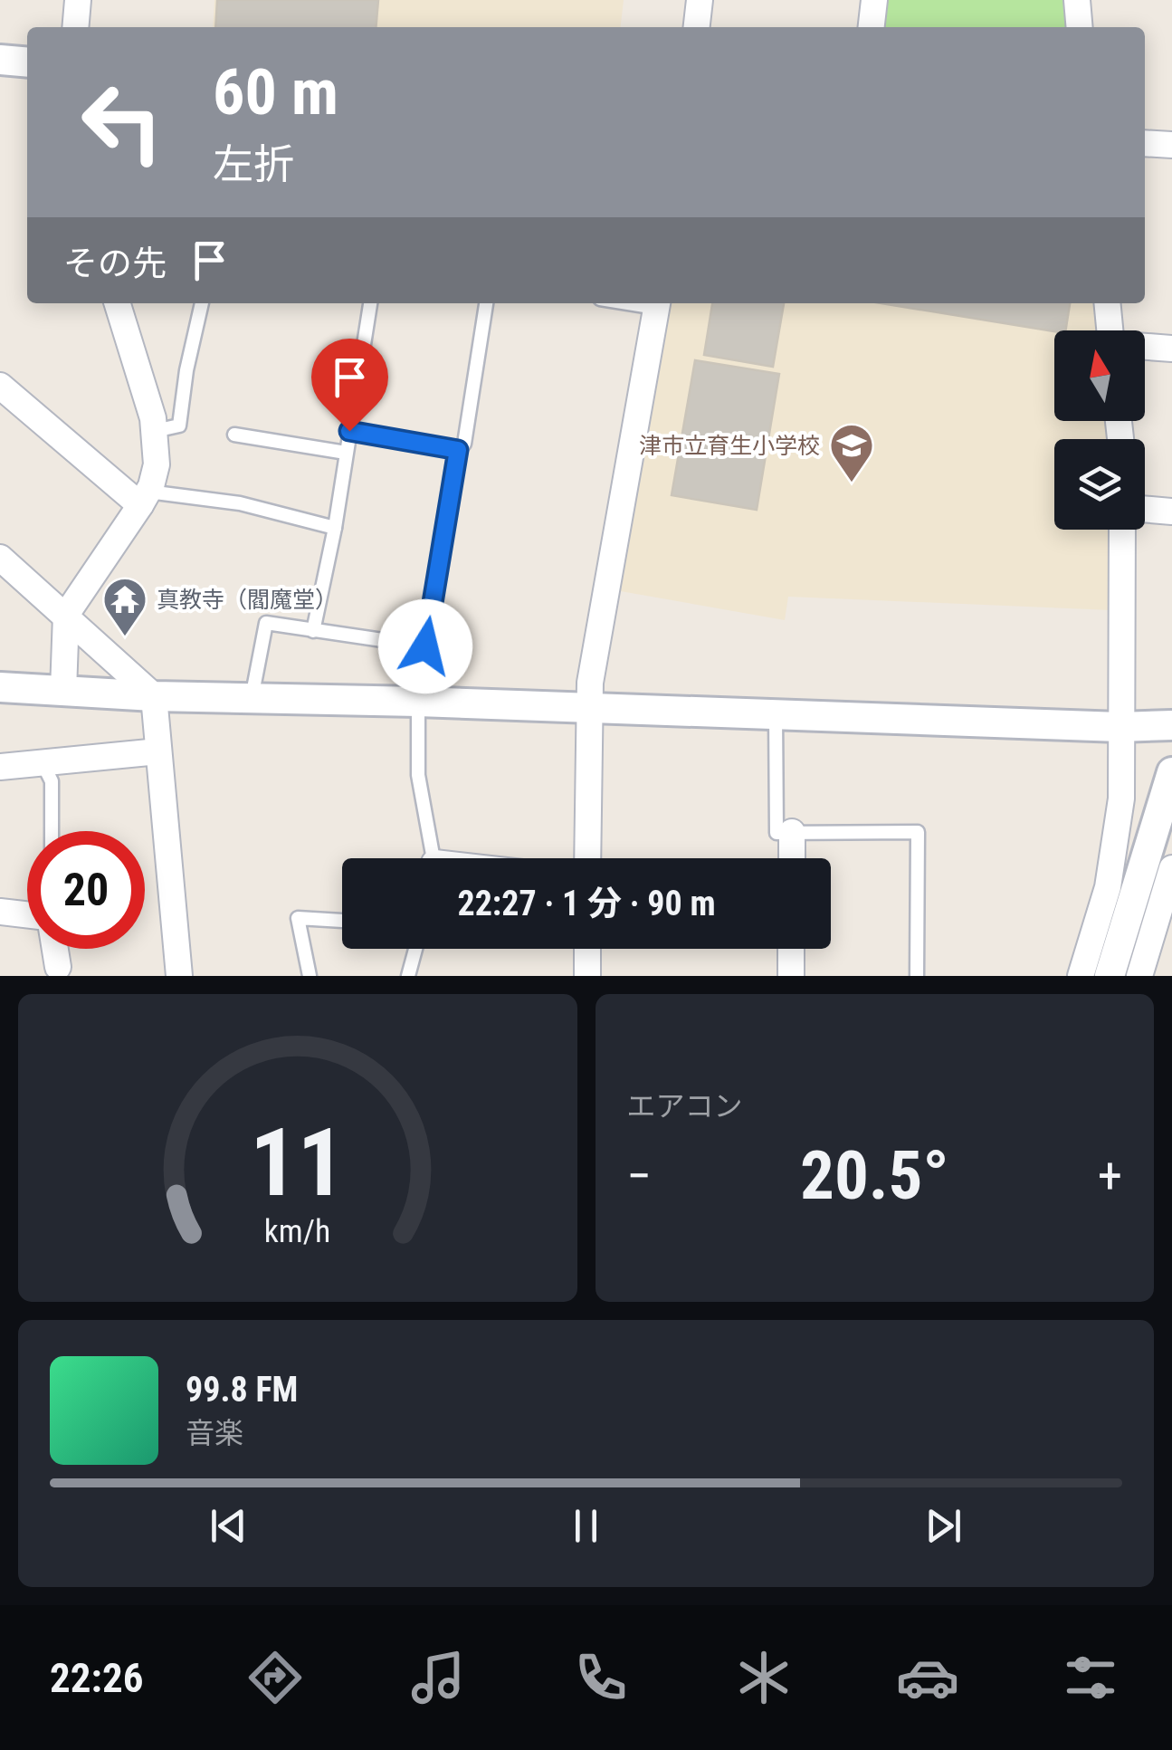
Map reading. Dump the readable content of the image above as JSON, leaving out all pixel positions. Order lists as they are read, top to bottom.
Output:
{
  "places": {
    "school or university": ["津市立育生小学校"],
    "temple": ["真教寺（閻魔堂）"]
  },
  "north": "top",
  "page": {
    "turn": ["60 m", "左折"],
    "then": "その先",
    "limit": "20",
    "trip": "22:27 · 1 分 · 90 m",
    "tile": "エアコン",
    "heat": ["−", "20.5°", "+"],
    "song": ["99.8 FM", "音楽"],
    "tabs": "22:26",
    "gauge": ["11", "km/h"]
  }
}
